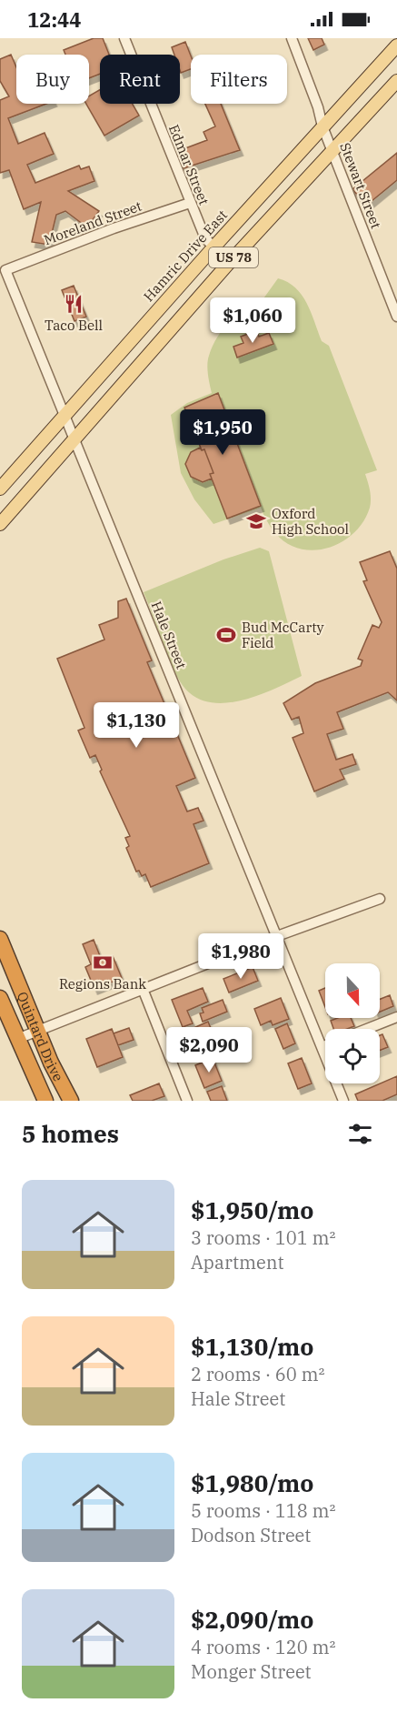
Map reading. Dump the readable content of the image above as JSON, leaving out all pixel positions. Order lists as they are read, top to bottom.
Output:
{
  "streets": {
    "highway": ["Quintard Drive"],
    "main road": ["Hamric Drive East", "US 78"],
    "street": [
      "Edmar Street",
      "Stewart Street",
      "Moreland Street",
      "Hale Street"
    ]
  },
  "crossings": [
    ["Edmar Street", "Moreland Street"],
    ["Edmar Street", "Hamric Drive East"],
    ["Edmar Street", "US 78"],
    ["Stewart Street", "Hamric Drive East"],
    ["Stewart Street", "US 78"],
    ["Moreland Street", "Hale Street"],
    ["Hamric Drive East", "Hale Street"],
    ["US 78", "Hale Street"]
  ],
  "places": {
    "restaurant": ["Taco Bell"],
    "school or university": ["Oxford High School"],
    "sports": ["Bud McCarty Field"],
    "bank": ["Regions Bank"]
  },
  "north": "bottom",
  "page": {
    "status": "12:44",
    "chip": ["Buy", "Rent", "Filters"],
    "price": [
      "$1,060",
      "$1,950",
      "$1,130",
      "$1,980",
      "$2,090"
    ],
    "heading": "5 homes",
    "list": [
      {
        "name": "$1,950/mo",
        "note": "3 rooms · 101 m² · Apartment"
      },
      {
        "name": "$1,130/mo",
        "note": "2 rooms · 60 m² · Hale Street"
      },
      {
        "name": "$1,980/mo",
        "note": "5 rooms · 118 m² · Dodson Street"
      },
      {
        "name": "$2,090/mo",
        "note": "4 rooms · 120 m² · Monger Street"
      }
    ]
  }
}
